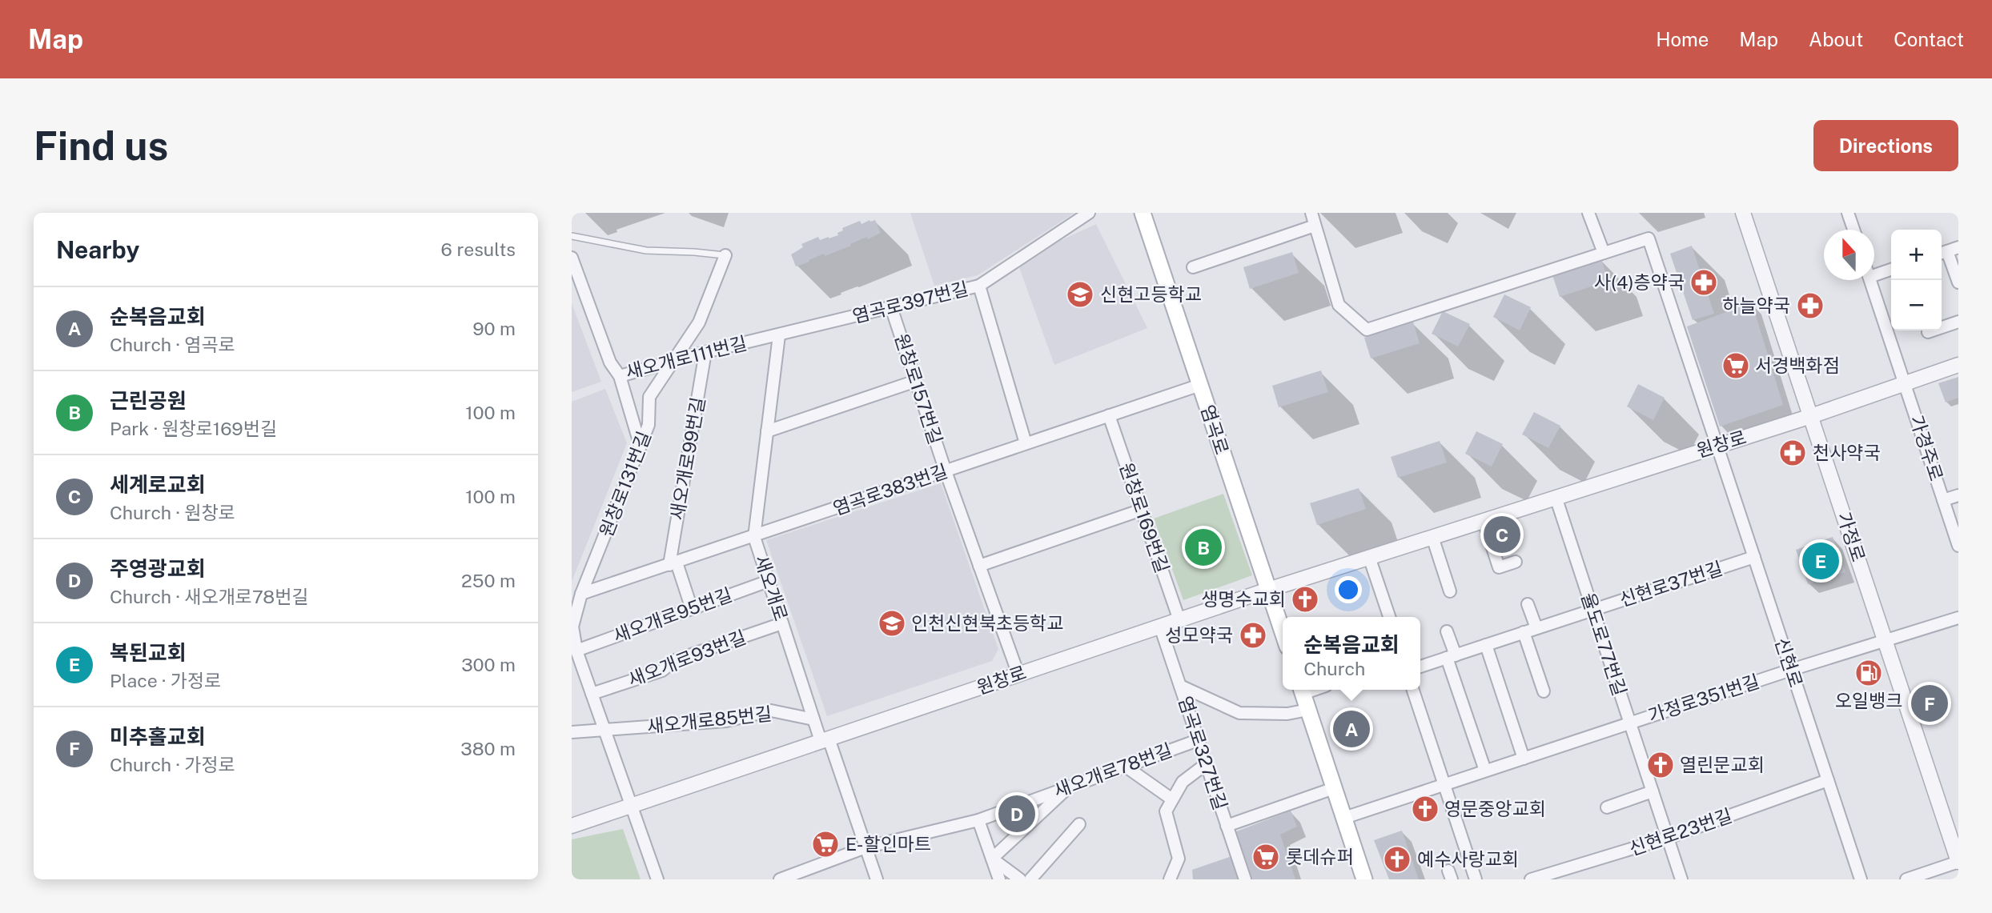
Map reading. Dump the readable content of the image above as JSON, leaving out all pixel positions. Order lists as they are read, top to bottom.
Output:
{
  "streets": {
    "main road": ["염곡로"],
    "street": [
      "염곡로397번길",
      "새오개로111번길",
      "원창로157번길",
      "원창로",
      "가경주로",
      "새오개로99번길",
      "원창로131번길",
      "염곡로383번길",
      "원창로169번길",
      "가정로",
      "신현로37번길",
      "새오개로",
      "새오개로95번길",
      "율도로77번길",
      "새오개로93번길",
      "신현로",
      "가정로351번길",
      "새오개로85번길",
      "염곡로327번길",
      "새오개로78번길",
      "신현로23번길"
    ]
  },
  "crossings": [
    ["염곡로397번길", "새오개로111번길"],
    ["염곡로397번길", "원창로157번길"],
    ["염곡로397번길", "새오개로"],
    ["새오개로111번길", "새오개로99번길"],
    ["새오개로111번길", "원창로131번길"],
    ["새오개로111번길", "새오개로"],
    ["원창로157번길", "원창로"],
    ["원창로157번길", "염곡로383번길"],
    ["염곡로", "원창로"],
    ["염곡로", "염곡로383번길"],
    ["원창로", "가경주로"],
    ["원창로", "원창로131번길"],
    ["원창로", "원창로169번길"],
    ["원창로", "가정로"],
    ["원창로", "새오개로"],
    ["원창로", "율도로77번길"],
    ["원창로", "신현로"],
    ["원창로", "염곡로327번길"],
    ["원창로131번길", "새오개로95번길"],
    ["원창로131번길", "새오개로93번길"],
    ["원창로131번길", "새오개로85번길"],
    ["염곡로383번길", "원창로169번길"],
    ["염곡로383번길", "새오개로"],
    ["가정로", "가정로351번길"],
    ["신현로37번길", "율도로77번길"],
    ["신현로37번길", "신현로"],
    ["새오개로", "새오개로95번길"],
    ["새오개로", "새오개로93번길"],
    ["새오개로", "새오개로85번길"],
    ["새오개로", "새오개로78번길"],
    ["율도로77번길", "가정로351번길"],
    ["율도로77번길", "신현로23번길"],
    ["신현로", "가정로351번길"],
    ["신현로", "신현로23번길"],
    ["염곡로327번길", "새오개로78번길"]
  ],
  "places": {
    "pharmacy": [
      "사(4)층약국",
      "하늘약국",
      "천사약국",
      "성모약국"
    ],
    "school or university": ["신현고등학교", "인천신현북초등학교"],
    "supermarket": ["서경백화점", "E-할인마트", "롯데슈퍼"],
    "church": [
      "생명수교회",
      "열린문교회",
      "영문중앙교회",
      "예수사랑교회"
    ],
    "fuel station": ["오일뱅크"]
  },
  "north": "top",
  "page": {
    "header": "Map",
    "nav": [
      "Home",
      "Map",
      "About",
      "Contact"
    ],
    "buttons": "Directions",
    "title": "Find us",
    "heading": ["Nearby", "6 results"],
    "map_buttons": ["+", "−"],
    "list": [
      {
        "mark": "A",
        "name": "순복음교회",
        "note": "Church · 염곡로",
        "value": "90 m"
      },
      {
        "mark": "B",
        "name": "근린공원",
        "note": "Park · 원창로169번길",
        "value": "100 m"
      },
      {
        "mark": "C",
        "name": "세계로교회",
        "note": "Church · 원창로",
        "value": "100 m"
      },
      {
        "mark": "D",
        "name": "주영광교회",
        "note": "Church · 새오개로78번길",
        "value": "250 m"
      },
      {
        "mark": "E",
        "name": "복된교회",
        "note": "Place · 가정로",
        "value": "300 m"
      },
      {
        "mark": "F",
        "name": "미추홀교회",
        "note": "Church · 가정로",
        "value": "380 m"
      }
    ],
    "pins": [
      "C",
      "B",
      "E",
      "F",
      "A",
      "D"
    ],
    "popup": ["순복음교회", "Church"]
  }
}
